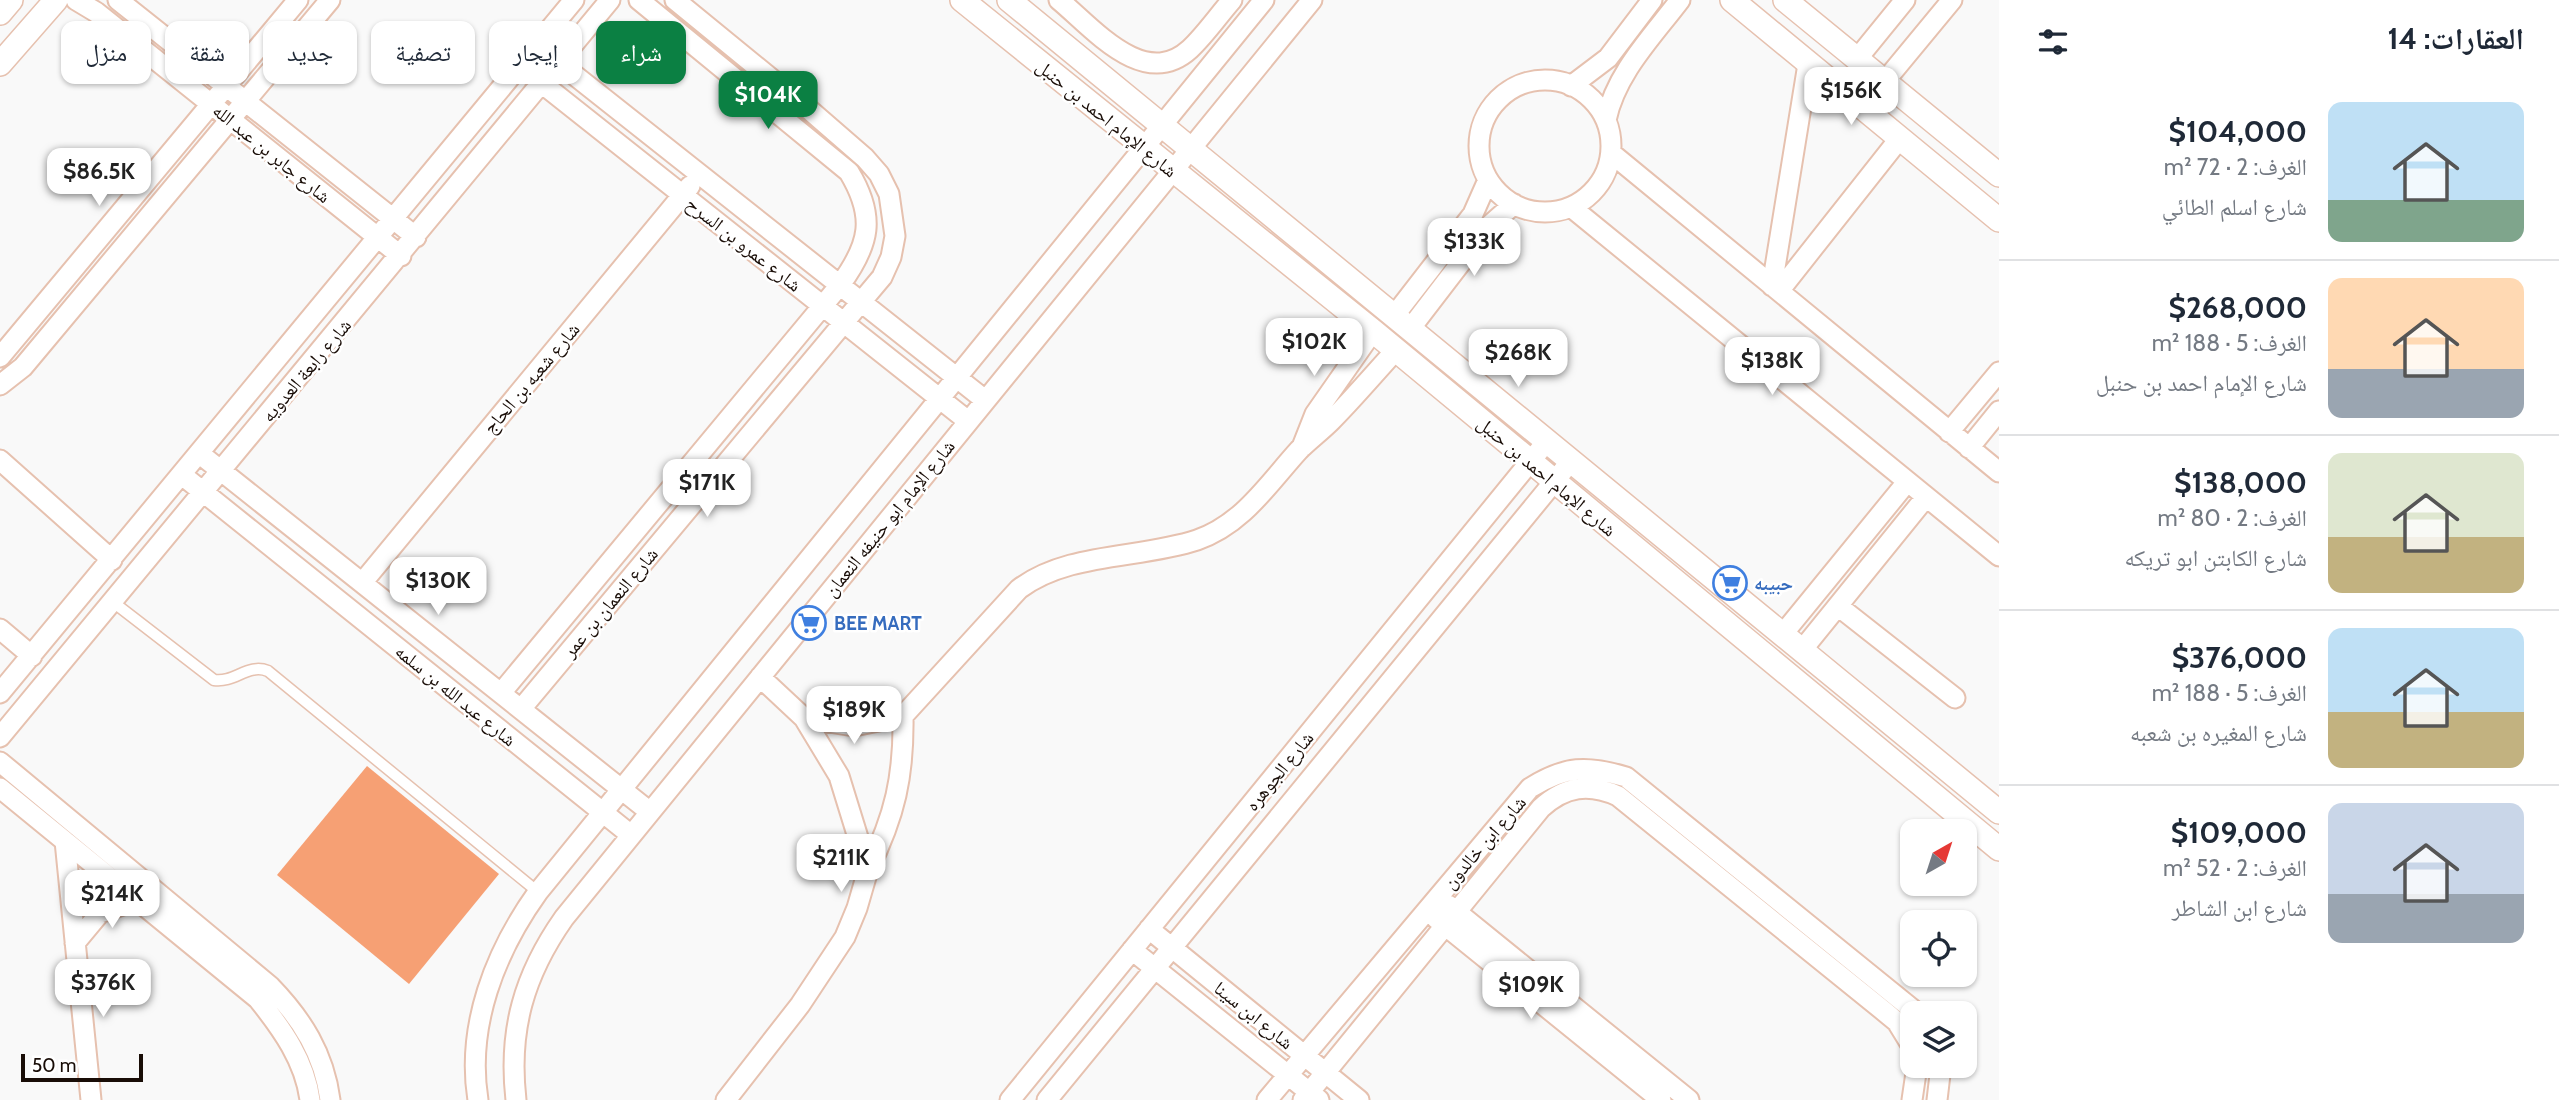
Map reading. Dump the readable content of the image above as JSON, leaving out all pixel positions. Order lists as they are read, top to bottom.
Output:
{
  "streets": {
    "street": [
      "شارع الإمام احمد بن حنبل",
      "شارع جابر بن عبد الله",
      "شارع عمرو بن السرح",
      "شارع رابعة العدويه",
      "شارع شعبه بن الحاج",
      "شارع الإمام ابو حنيفه النعمان",
      "شارع النعمان بن عمر",
      "شارع عبد الله بن سلمه",
      "شارع الجوهره",
      "شارع ابن خالدون",
      "شارع ابن سينا"
    ]
  },
  "crossings": [
    ["شارع الإمام احمد بن حنبل", "شارع الإمام ابو حنيفه النعمان"],
    ["شارع الإمام احمد بن حنبل", "شارع الجوهره"],
    ["شارع جابر بن عبد الله", "شارع رابعة العدويه"],
    ["شارع عمرو بن السرح", "شارع رابعة العدويه"],
    ["شارع عمرو بن السرح", "شارع شعبه بن الحاج"],
    ["شارع عمرو بن السرح", "شارع الإمام ابو حنيفه النعمان"],
    ["شارع عمرو بن السرح", "شارع النعمان بن عمر"],
    ["شارع رابعة العدويه", "شارع عبد الله بن سلمه"],
    ["شارع شعبه بن الحاج", "شارع عبد الله بن سلمه"],
    ["شارع الإمام ابو حنيفه النعمان", "شارع عبد الله بن سلمه"],
    ["شارع النعمان بن عمر", "شارع عبد الله بن سلمه"],
    ["شارع الجوهره", "شارع ابن سينا"],
    ["شارع ابن خالدون", "شارع ابن سينا"]
  ],
  "places": {
    "supermarket": ["حبيبه", "BEE MART"]
  },
  "scale_bar": "50 m",
  "north": "top right",
  "page": {
    "heading": "العقارات: 14",
    "chip": [
      "شراء",
      "إيجار",
      "تصفية",
      "جديد",
      "شقة",
      "منزل"
    ],
    "price": [
      "$156K",
      "$104K",
      "$86.5K",
      "$133K",
      "$102K",
      "$268K",
      "$138K",
      "$171K",
      "$130K",
      "$189K",
      "$211K",
      "$214K",
      "$376K",
      "$109K"
    ],
    "list": [
      {
        "name": "$104,000",
        "note": "الغرف: 2 · 72 m² · شارع اسلم الطائي"
      },
      {
        "name": "$268,000",
        "note": "الغرف: 5 · 188 m² · شارع الإمام احمد بن حنبل"
      },
      {
        "name": "$138,000",
        "note": "الغرف: 2 · 80 m² · شارع الكابتن ابو تريكه"
      },
      {
        "name": "$376,000",
        "note": "الغرف: 5 · 188 m² · شارع المغيره بن شعبه"
      },
      {
        "name": "$109,000",
        "note": "الغرف: 2 · 52 m² · شارع ابن الشاطر"
      }
    ],
    "scale": "50 m"
  }
}
